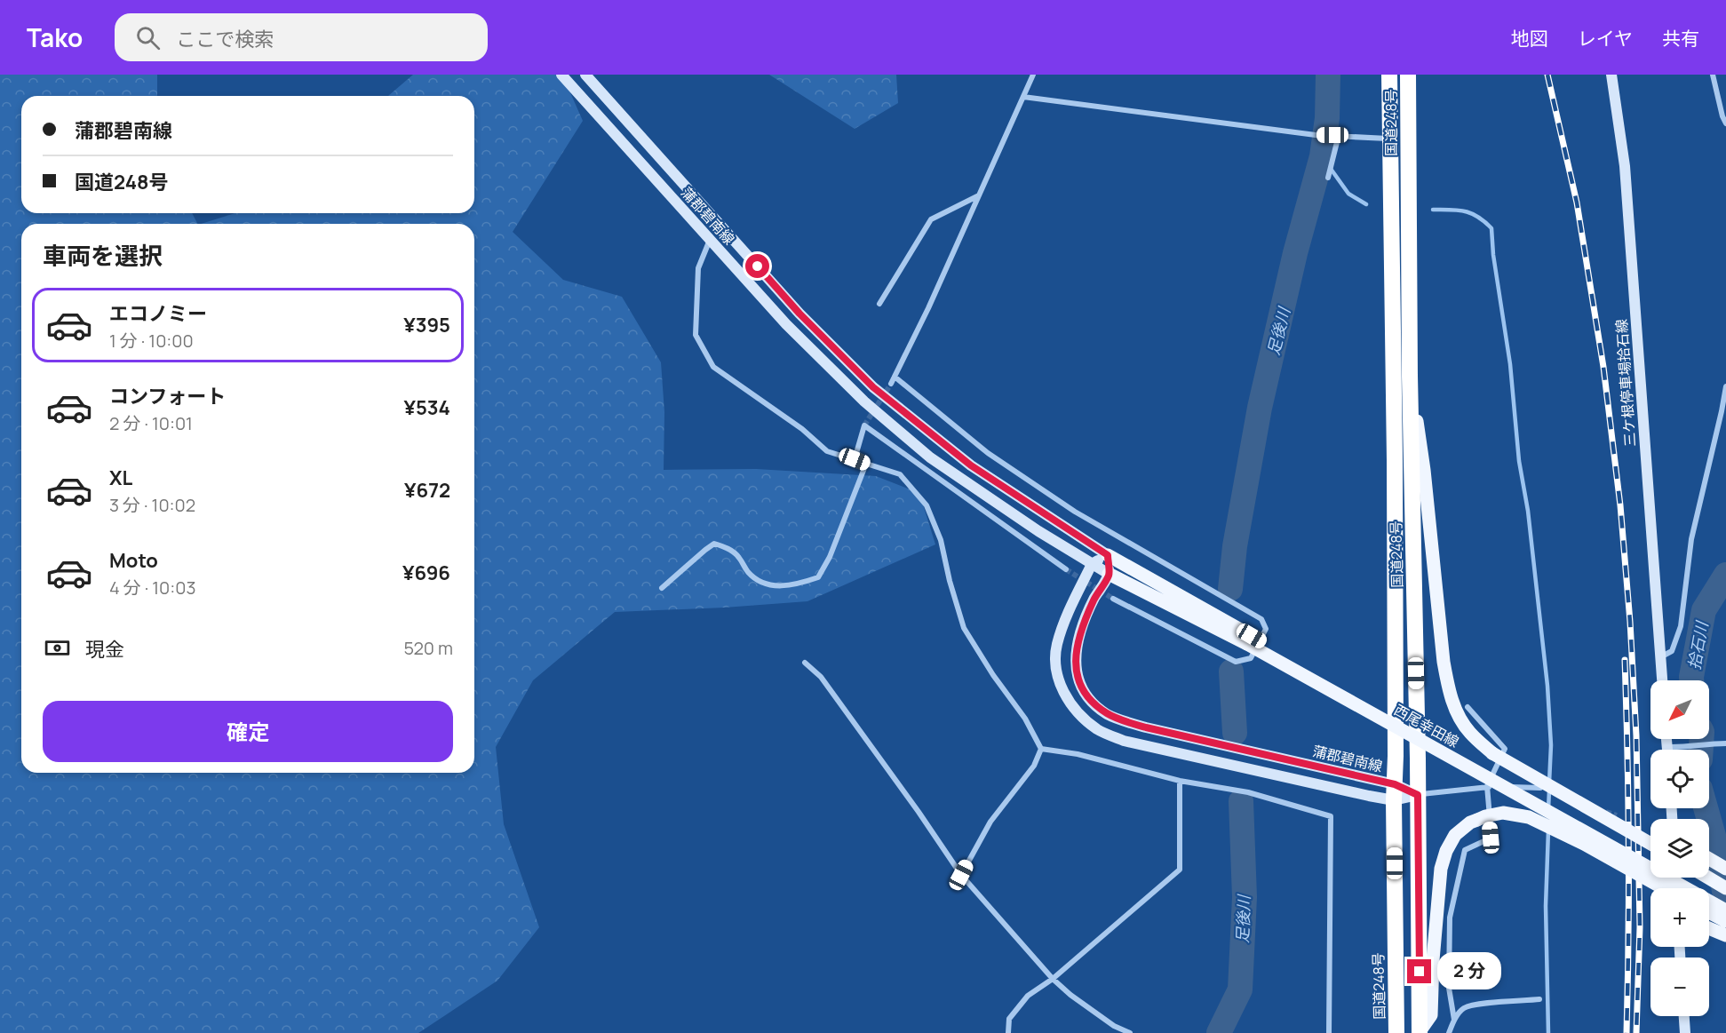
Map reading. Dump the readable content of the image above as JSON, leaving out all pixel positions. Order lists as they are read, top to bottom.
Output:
{
  "streets": {
    "highway": ["国道248号"],
    "main road": ["蒲郡碧南線", "三ケ根停車場拾石線", "西尾幸田線"]
  },
  "crossings": [
    ["国道248号", "蒲郡碧南線"],
    ["蒲郡碧南線", "西尾幸田線"]
  ],
  "water": ["足後川", "拾石川"],
  "north": "bottom left",
  "page": {
    "header": "Tako",
    "search": "ここで検索",
    "nav": ["地図", "レイヤ", "共有"],
    "banner": ["蒲郡碧南線", "国道248号"],
    "heading": "車両を選択",
    "list": [
      {
        "name": "エコノミー",
        "note": "1 分 · 10:00",
        "value": "¥395"
      },
      {
        "name": "コンフォート",
        "note": "2 分 · 10:01",
        "value": "¥534"
      },
      {
        "name": "XL",
        "note": "3 分 · 10:02",
        "value": "¥672"
      },
      {
        "name": "Moto",
        "note": "4 分 · 10:03",
        "value": "¥696"
      }
    ],
    "pay": ["現金", "520 m"],
    "map_buttons": ["+", "−"],
    "buttons": "確定",
    "bubble": "2 分"
  }
}
